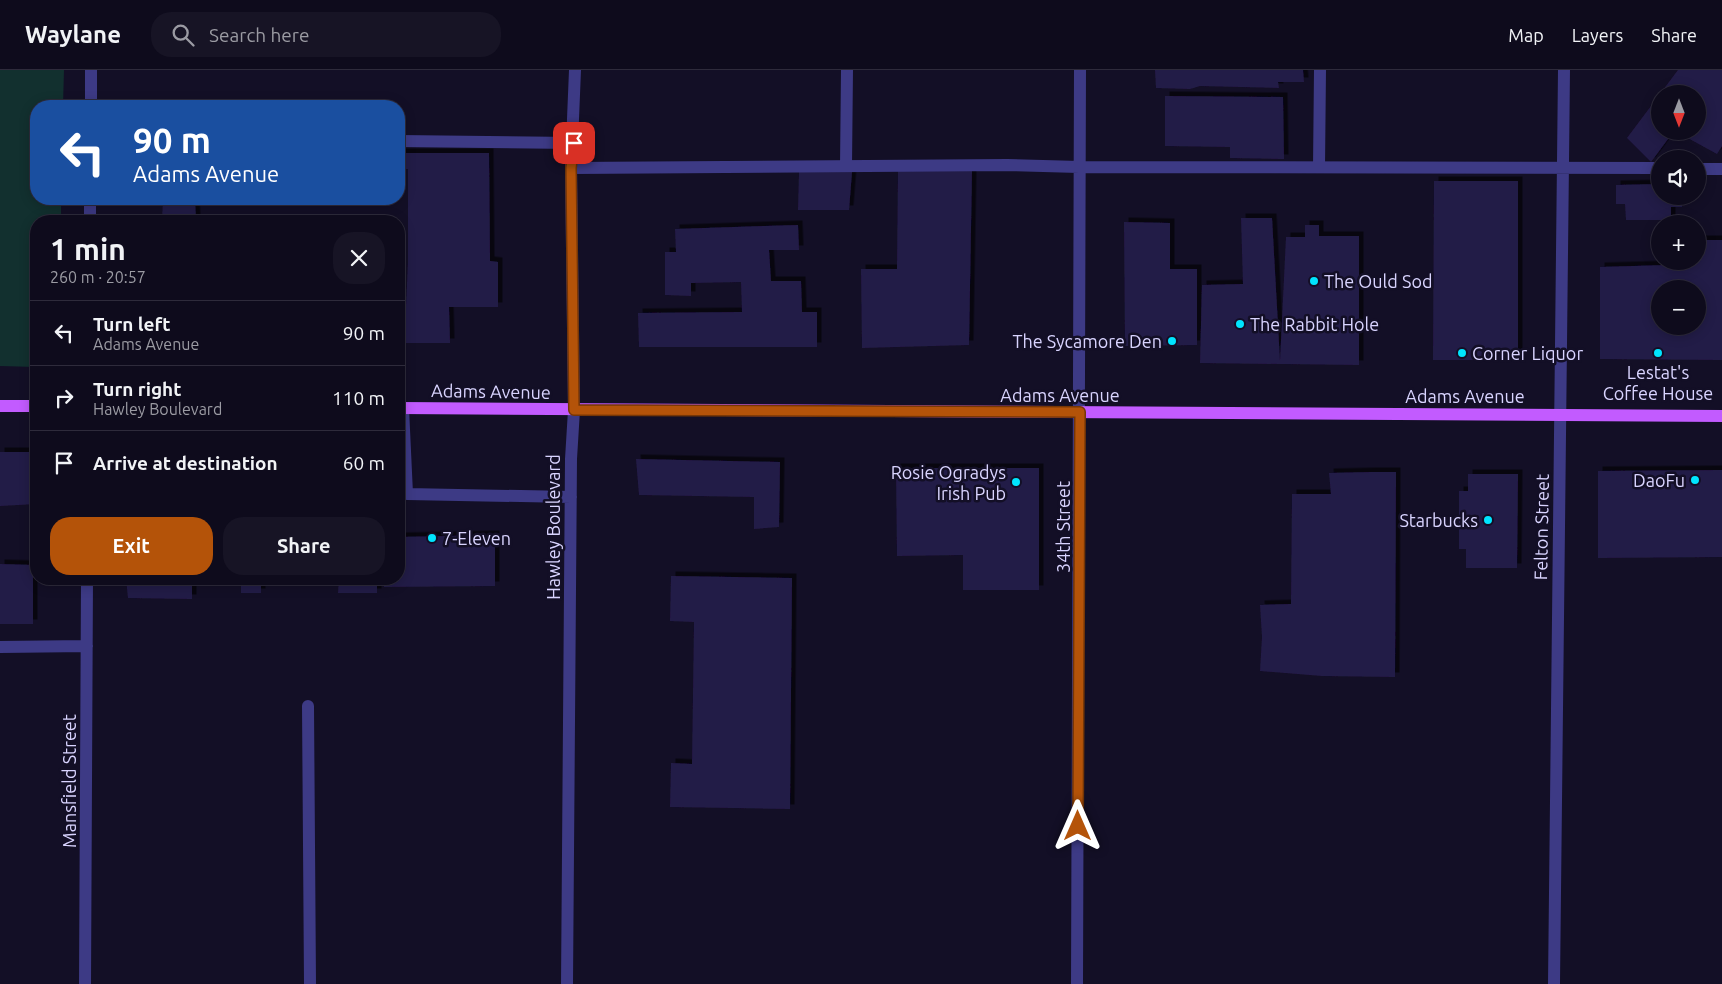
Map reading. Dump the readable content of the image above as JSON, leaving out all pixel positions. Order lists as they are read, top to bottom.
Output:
{
  "streets": {
    "main road": ["Adams Avenue"],
    "street": [
      "Hawley Boulevard",
      "34th Street",
      "Felton Street",
      "Mansfield Street"
    ]
  },
  "crossings": [
    ["Adams Avenue", "Hawley Boulevard"],
    ["Adams Avenue", "34th Street"],
    ["Adams Avenue", "Felton Street"]
  ],
  "places": [
    "The Ould Sod",
    "The Rabbit Hole",
    "The Sycamore Den",
    "Corner Liquor",
    "Lestat's Coffee House",
    "DaoFu",
    "Rosie Ogradys Irish Pub",
    "Starbucks",
    "7-Eleven"
  ],
  "north": "bottom",
  "page": {
    "header": "Waylane",
    "search": "Search here",
    "nav": ["Map", "Layers", "Share"],
    "map_buttons": ["+", "−"],
    "turn": ["90 m", "Adams Avenue"],
    "heading": ["1 min", "260 m · 20:57"],
    "list": [
      {
        "name": "Turn left",
        "note": "Adams Avenue",
        "value": "90 m"
      },
      {
        "name": "Turn right",
        "note": "Hawley Boulevard",
        "value": "110 m"
      },
      {
        "name": "Arrive at destination",
        "value": "60 m"
      }
    ],
    "buttons": ["Exit", "Share"]
  }
}
